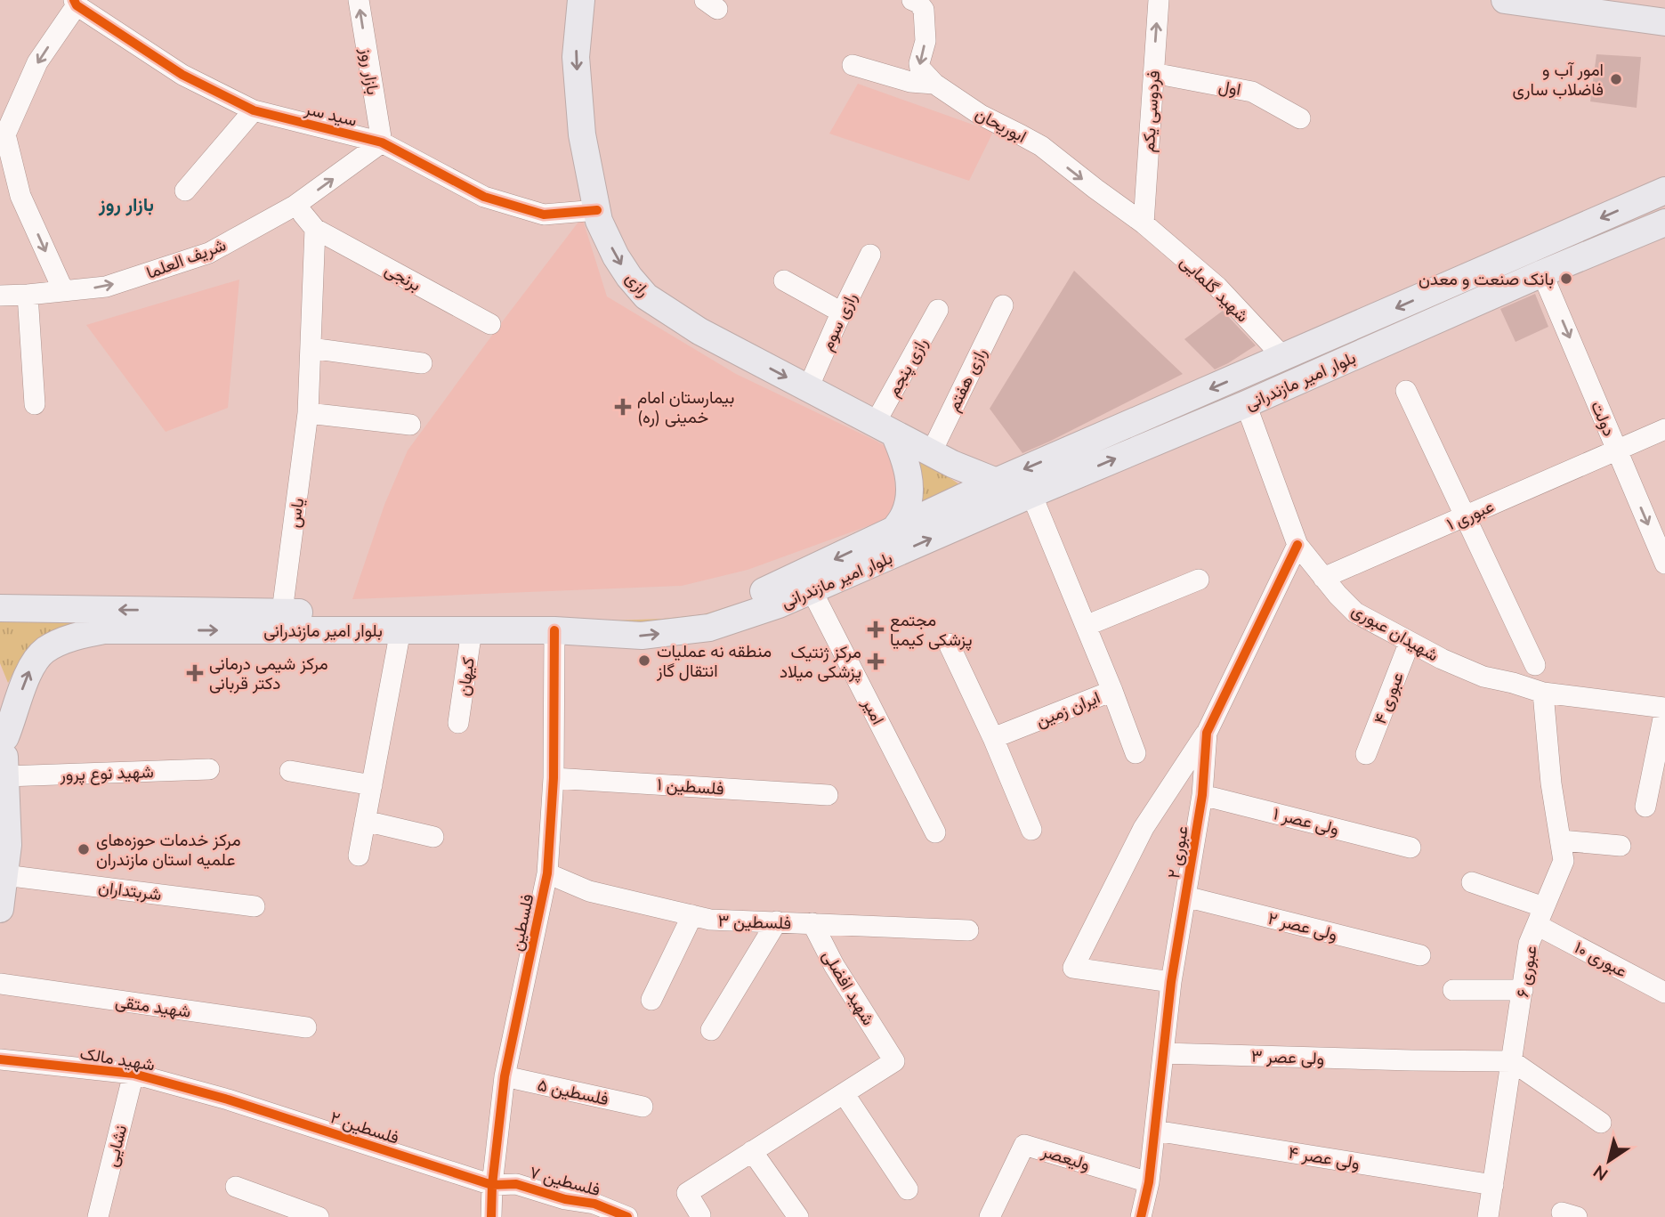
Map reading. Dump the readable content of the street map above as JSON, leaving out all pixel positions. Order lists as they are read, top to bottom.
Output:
{
  "streets": {
    "main road": ["رازی", "بلوار امیر مازندرانی"],
    "street": [
      "بازار روز",
      "اول",
      "فردوسی یکم",
      "سید سر",
      "ابوریحان",
      "شریف العلما",
      "برنجی",
      "شهید گلمایی",
      "رازی سوم",
      "رازی پنجم",
      "رازی هفتم",
      "دولت",
      "یاس",
      "عبوری ۱",
      "شهیدان عبوری",
      "کیهان",
      "عبوری ۴",
      "ایران زمین",
      "امیر",
      "شهید نوع پرور",
      "فلسطین ۱",
      "ولی عصر ۱",
      "عبوری ۲",
      "شربتداران",
      "فلسطین ۳",
      "فلسطین",
      "ولی عصر ۲",
      "عبوری ۱۰",
      "عبوری ۶",
      "شهید افضلی",
      "شهید متقی",
      "ولی عصر ۳",
      "شهید مالک",
      "فلسطین ۵",
      "فلسطین ۲",
      "نشایی",
      "ولیعصر",
      "ولی عصر ۴",
      "فلسطین ۷"
    ]
  },
  "crossings": [
    ["بازار روز", "سید سر"],
    ["بازار روز", "شریف العلما"],
    ["اول", "فردوسی یکم"],
    ["فردوسی یکم", "ابوریحان"],
    ["فردوسی یکم", "شهید گلمایی"],
    ["سید سر", "شریف العلما"],
    ["سید سر", "رازی"],
    ["ابوریحان", "شهید گلمایی"],
    ["برنجی", "یاس"],
    ["رازی", "رازی سوم"],
    ["رازی", "رازی پنجم"],
    ["رازی", "رازی هفتم"],
    ["رازی", "بلوار امیر مازندرانی"],
    ["رازی", "ایران زمین"],
    ["شهید گلمایی", "بلوار امیر مازندرانی"],
    ["بلوار امیر مازندرانی", "دولت"],
    ["بلوار امیر مازندرانی", "یاس"],
    ["بلوار امیر مازندرانی", "شهیدان عبوری"],
    ["بلوار امیر مازندرانی", "کیهان"],
    ["بلوار امیر مازندرانی", "ایران زمین"],
    ["بلوار امیر مازندرانی", "امیر"],
    ["بلوار امیر مازندرانی", "شهید نوع پرور"],
    ["بلوار امیر مازندرانی", "فلسطین"],
    ["دولت", "عبوری ۱"],
    ["عبوری ۱", "شهیدان عبوری"],
    ["شهیدان عبوری", "عبوری ۴"],
    ["شهیدان عبوری", "عبوری ۲"],
    ["شهیدان عبوری", "عبوری ۶"],
    ["فلسطین ۱", "فلسطین"],
    ["ولی عصر ۱", "عبوری ۲"],
    ["عبوری ۲", "ولی عصر ۲"],
    ["عبوری ۲", "ولی عصر ۳"],
    ["عبوری ۲", "ولیعصر"],
    ["عبوری ۲", "ولی عصر ۴"],
    ["فلسطین ۳", "فلسطین"],
    ["فلسطین ۳", "شهید افضلی"],
    ["فلسطین", "فلسطین ۵"],
    ["فلسطین", "فلسطین ۲"],
    ["فلسطین", "فلسطین ۷"],
    ["عبوری ۱۰", "عبوری ۶"],
    ["عبوری ۶", "ولی عصر ۳"],
    ["عبوری ۶", "ولی عصر ۴"],
    ["شهید مالک", "فلسطین ۲"],
    ["شهید مالک", "نشایی"],
    ["فلسطین ۲", "فلسطین ۷"]
  ],
  "one_way": [
    "بازار روز",
    "ابوریحان",
    "شریف العلما",
    "رازی"
  ],
  "districts": ["بازار روز"],
  "places": {
    "other": [
      "امور آب و فاضلاب ساری",
      "بانک صنعت و معدن",
      "منطقه نه عملیات انتقال گاز",
      "مرکز خدمات حوزه‌های علمیه استان مازندران"
    ],
    "health": [
      "بیمارستان امام خمینی (ره)",
      "مجتمع پزشکی کیمیا",
      "مرکز ژنتیک پزشکی میلاد",
      "مرکز شیمی درمانی دکتر قربانی"
    ]
  },
  "north": "bottom left"
}
